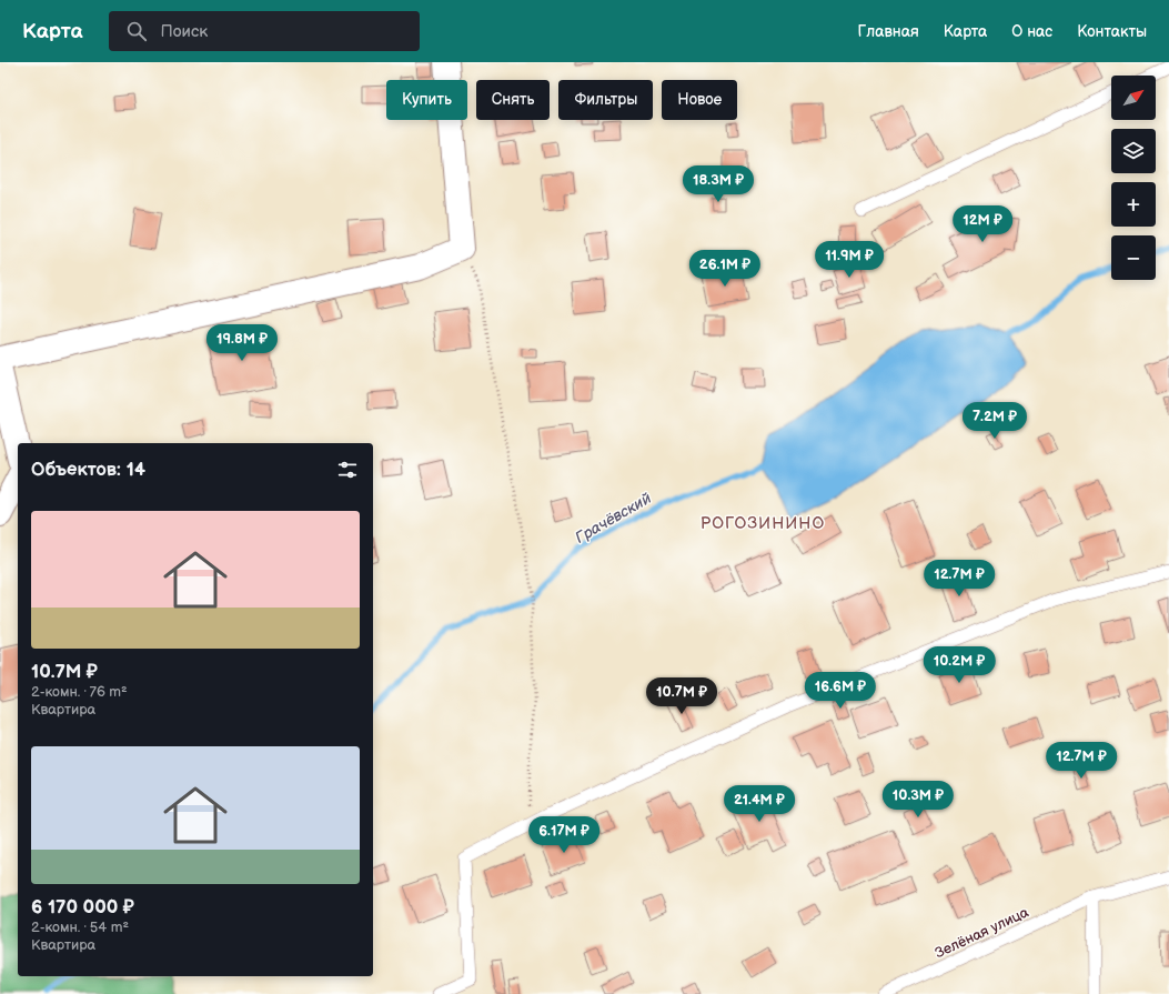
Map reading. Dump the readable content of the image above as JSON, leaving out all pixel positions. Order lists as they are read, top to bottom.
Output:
{
  "streets": {
    "lane": ["Зелёная улица"]
  },
  "districts": ["РОГОЗИНИНО"],
  "water": ["Грачёвский"],
  "north": "top right",
  "page": {
    "header": "Карта",
    "search": "Поиск",
    "nav": [
      "Главная",
      "Карта",
      "О нас",
      "Контакты"
    ],
    "map_buttons": ["+", "−"],
    "chip": [
      "Купить",
      "Снять",
      "Фильтры",
      "Новое"
    ],
    "price": [
      "18.3M ₽",
      "12M ₽",
      "11.9M ₽",
      "26.1M ₽",
      "19.8M ₽",
      "7.2M ₽",
      "12.7M ₽",
      "10.2M ₽",
      "16.6M ₽",
      "10.7M ₽",
      "12.7M ₽",
      "10.3M ₽",
      "21.4M ₽",
      "6.17M ₽"
    ],
    "heading": "Объектов: 14",
    "list": [
      {
        "name": "10.7M ₽",
        "note": "2-комн. · 76 m² · Квартира"
      },
      {
        "name": "6 170 000 ₽",
        "note": "2-комн. · 54 m² · Квартира"
      }
    ]
  }
}
